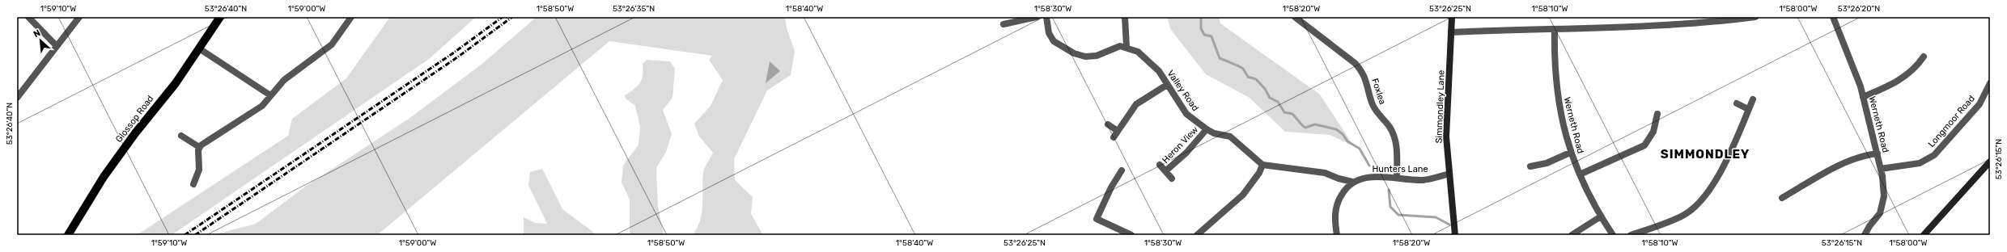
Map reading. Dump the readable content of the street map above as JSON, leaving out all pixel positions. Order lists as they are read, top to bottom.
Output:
{
  "streets": {
    "main road": ["Glossop Road"],
    "street": [
      "Valley Road",
      "Foxlea",
      "Simmondley Lane",
      "Longmoor Road",
      "Werneth Road",
      "Heron View",
      "Hunters Lane"
    ]
  },
  "crossings": [
    ["Valley Road", "Heron View"],
    ["Foxlea", "Hunters Lane"],
    ["Simmondley Lane", "Hunters Lane"],
    ["Longmoor Road", "Werneth Road"]
  ],
  "districts": ["SIMMONDLEY"],
  "north": "top left",
  "coordinates": [
    "1°59'10\"W",
    "53°26'40\"N",
    "1°59'00\"W",
    "1°58'50\"W",
    "53°26'35\"N",
    "1°58'40\"W",
    "1°58'30\"W",
    "1°58'20\"W",
    "53°26'25\"N",
    "1°58'10\"W",
    "1°58'00\"W",
    "53°26'20\"N",
    "53°26'15\"N"
  ]
}
